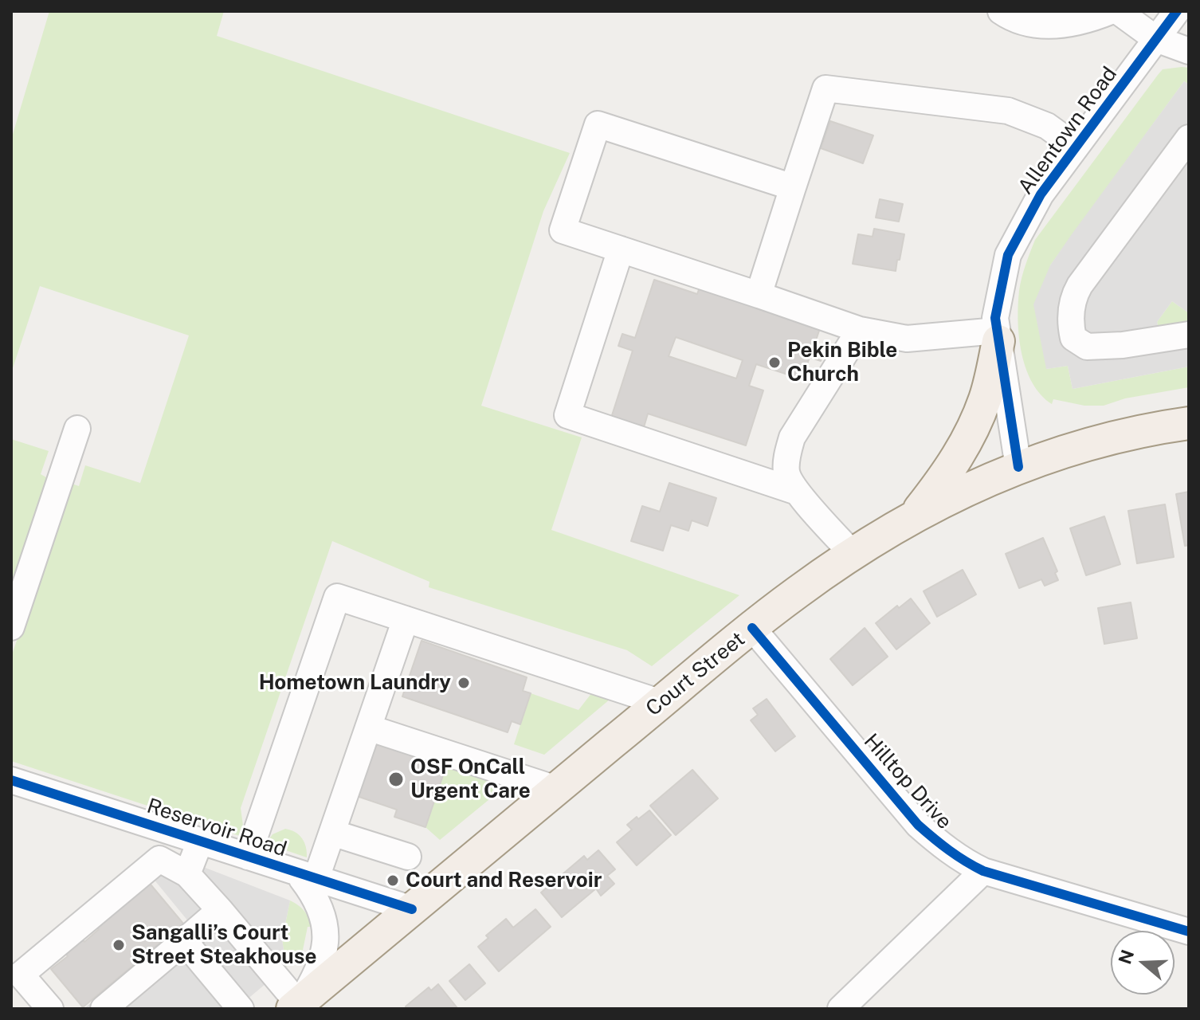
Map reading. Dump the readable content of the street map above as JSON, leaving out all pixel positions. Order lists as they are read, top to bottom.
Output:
{
  "streets": {
    "main road": ["Court Street"],
    "street": ["Allentown Road", "Hilltop Drive", "Reservoir Road"]
  },
  "crossings": [
    ["Allentown Road", "Court Street"],
    ["Court Street", "Hilltop Drive"],
    ["Court Street", "Reservoir Road"]
  ],
  "places": [
    "Pekin Bible Church",
    "Hometown Laundry",
    "OSF OnCall Urgent Care",
    "Court and Reservoir",
    "Sangalli’s Court Street Steakhouse"
  ],
  "north": "left"
}
